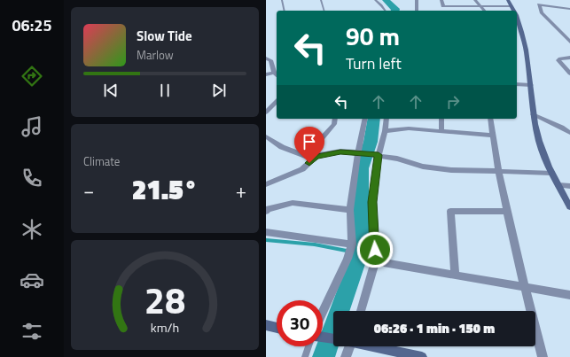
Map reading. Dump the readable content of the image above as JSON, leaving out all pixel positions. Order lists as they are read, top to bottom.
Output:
{
  "page": {
    "tabs": "06:25",
    "turn": ["90 m", "Turn left"],
    "song": ["Slow Tide", "Marlow"],
    "tile": "Climate",
    "heat": ["−", "21.5°", "+"],
    "limit": "30",
    "trip": "06:26 · 1 min · 150 m",
    "gauge": ["28", "km/h"]
  }
}
